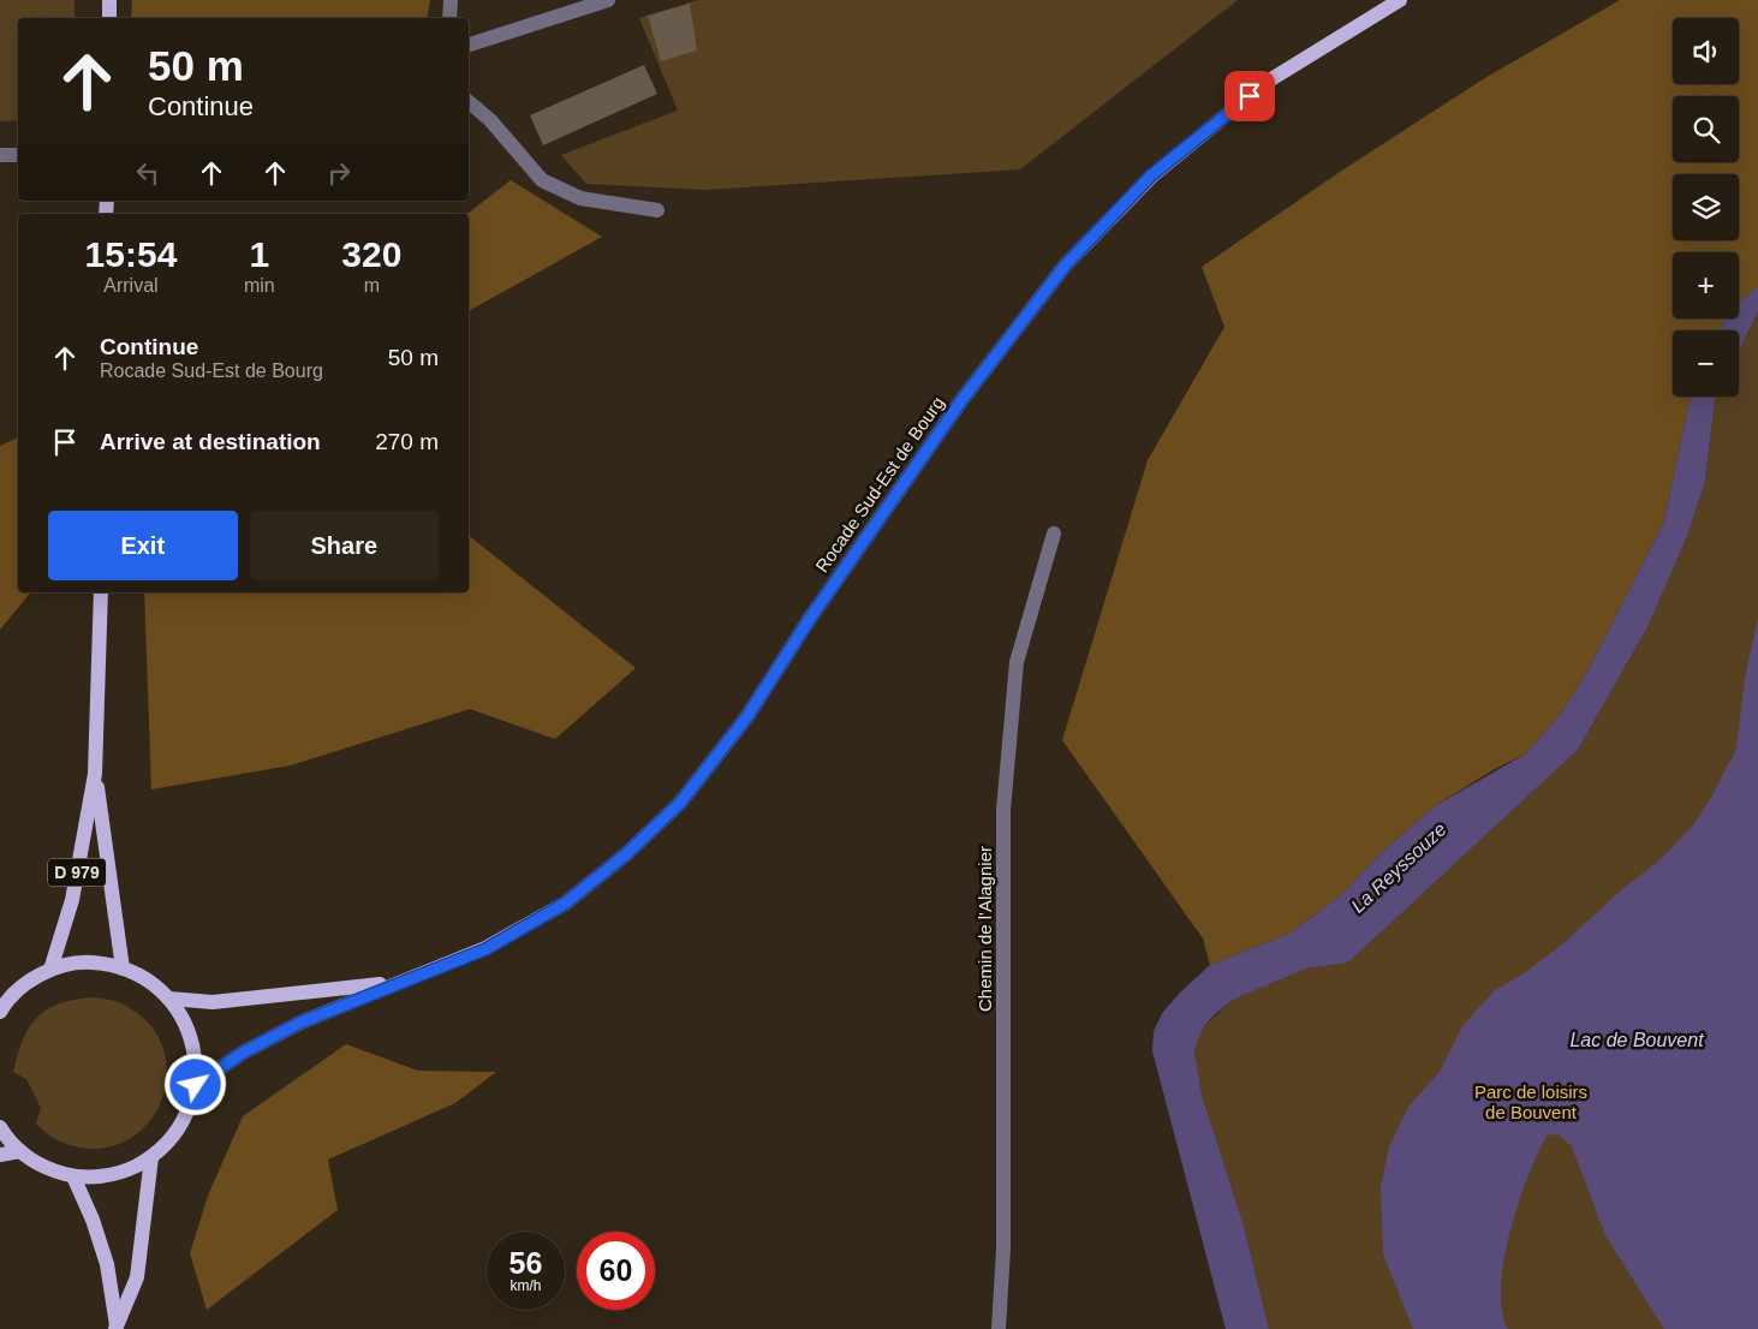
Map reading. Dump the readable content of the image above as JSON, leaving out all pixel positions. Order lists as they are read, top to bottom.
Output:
{
  "streets": {
    "main road": ["Rocade Sud-Est de Bourg", "D 979"],
    "street": ["Chemin de l'Alagnier"]
  },
  "water": ["La Reyssouze", "Lac de Bouvent"],
  "parks": ["Parc de loisirs de Bouvent"],
  "page": {
    "map_buttons": ["+", "−"],
    "turn": ["50 m", "Continue"],
    "eta": [
      "15:54",
      "Arrival",
      "1",
      "min",
      "320",
      "m"
    ],
    "list": [
      {
        "name": "Continue",
        "note": "Rocade Sud-Est de Bourg",
        "value": "50 m"
      },
      {
        "name": "Arrive at destination",
        "value": "270 m"
      }
    ],
    "buttons": ["Exit", "Share"],
    "speed": "56 km/h",
    "limit": "60"
  }
}
